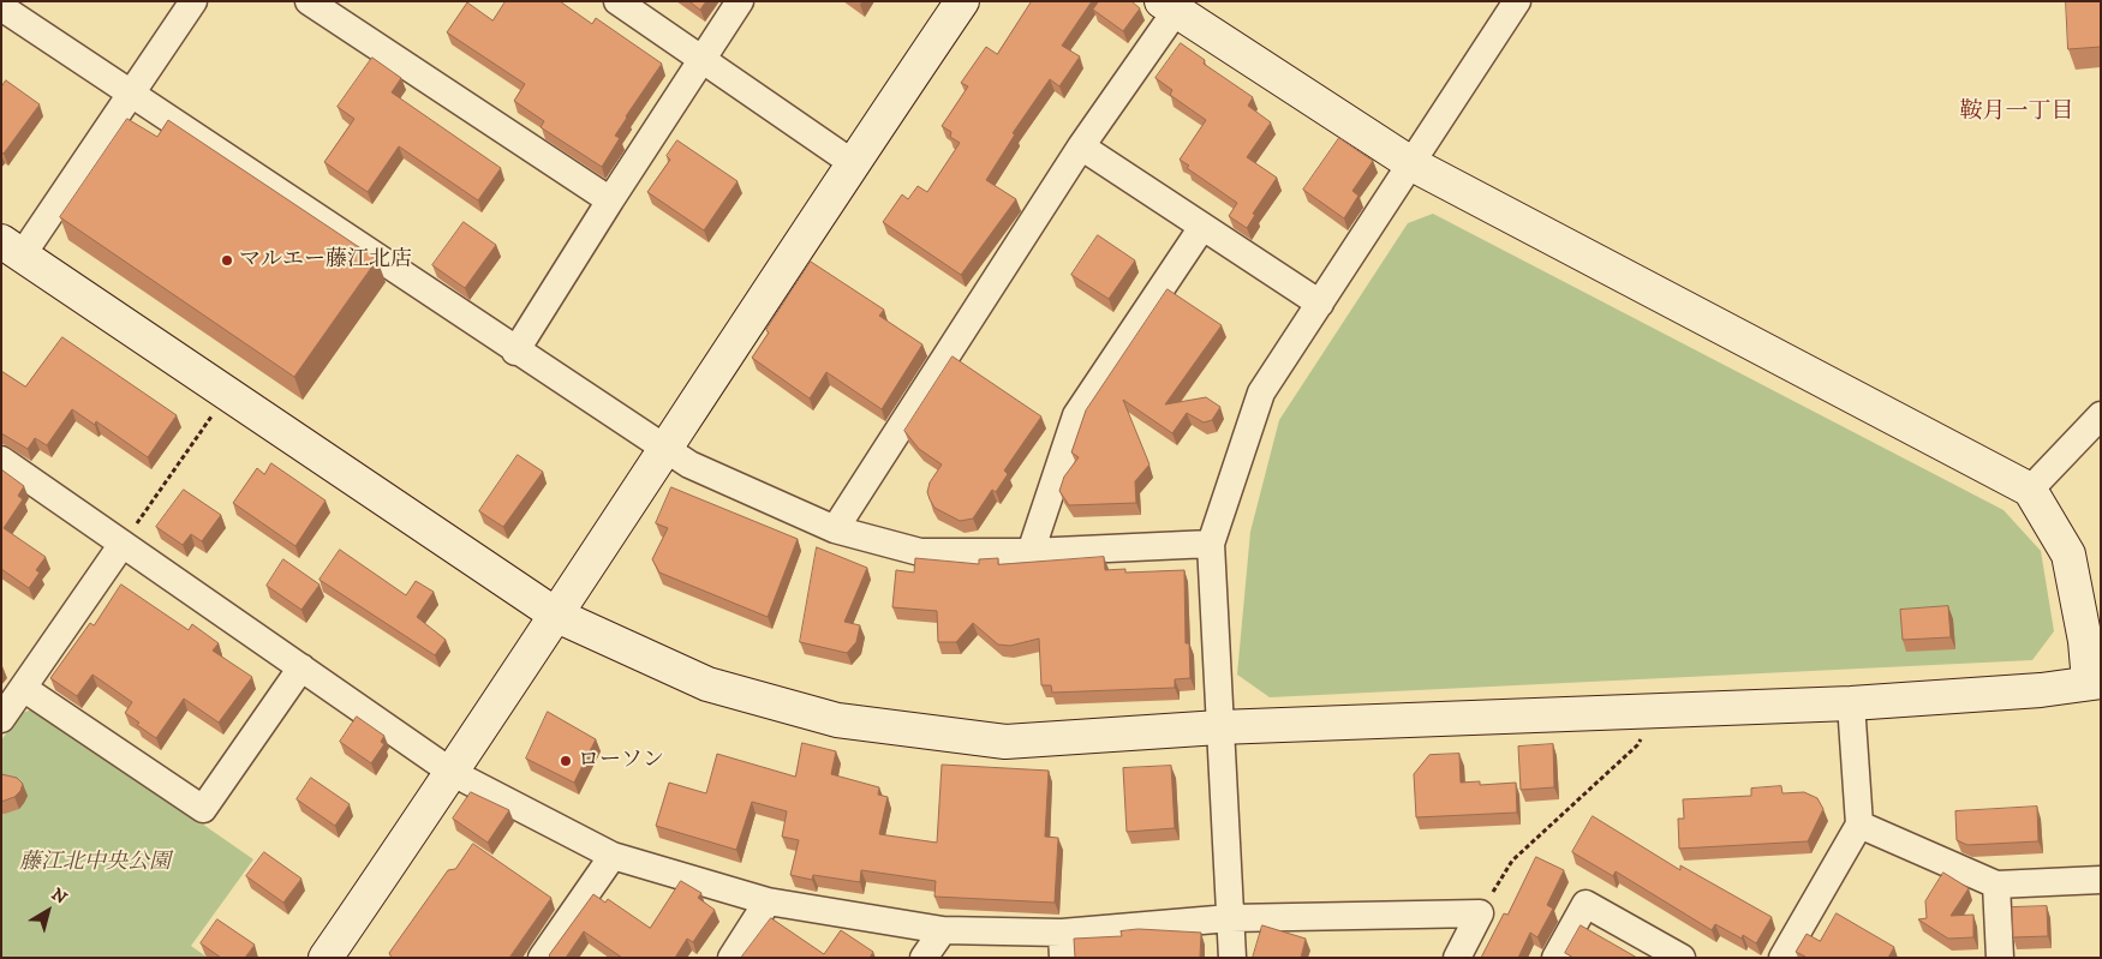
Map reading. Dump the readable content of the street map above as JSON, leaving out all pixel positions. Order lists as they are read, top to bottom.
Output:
{
  "districts": ["鞍月一丁目"],
  "parks": ["藤江北中央公園"],
  "places": ["マルエー藤江北店", "ローソン"],
  "north": "top right"
}
